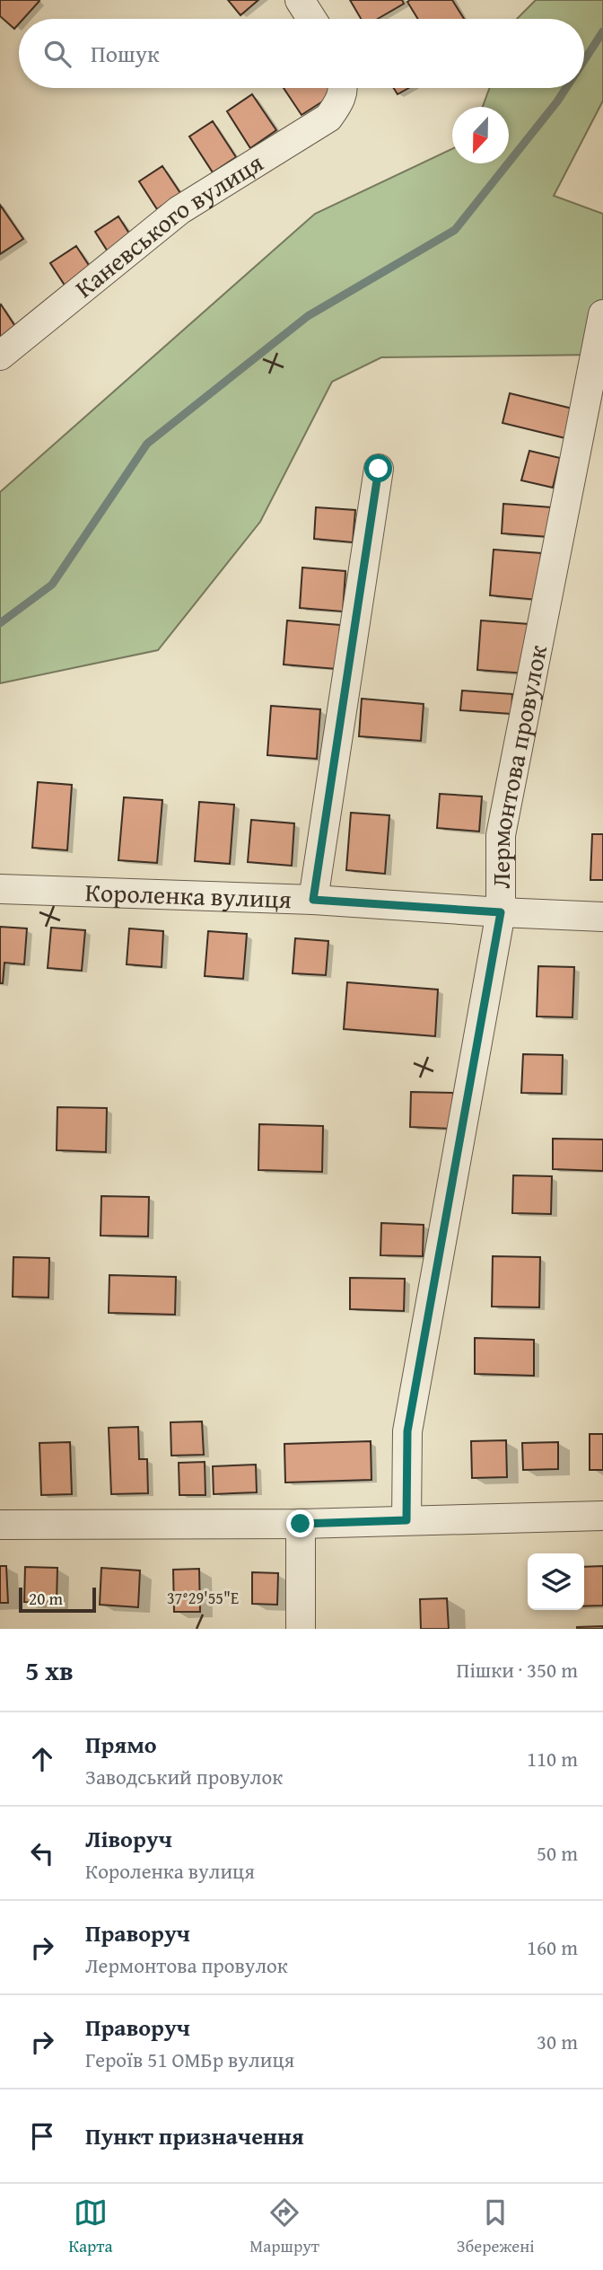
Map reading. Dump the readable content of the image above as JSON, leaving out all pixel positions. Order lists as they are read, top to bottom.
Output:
{
  "streets": {
    "street": ["Каневського вулиця", "Лермонтова провулок", "Короленка вулиця"]
  },
  "crossings": [
    ["Лермонтова провулок", "Короленка вулиця"]
  ],
  "scale_bar": "20 m",
  "north": "bottom",
  "page": {
    "search": "Пошук",
    "scale": "20 m",
    "heading": ["5 хв", "Пішки · 350 m"],
    "list": [
      ["Прямо", "Заводський провулок", "110 m"],
      ["Ліворуч", "Короленка вулиця", "50 m"],
      ["Праворуч", "Лермонтова провулок", "160 m"],
      ["Праворуч", "Героїв 51 ОМБр вулиця", "30 m"],
      "Пункт призначення"
    ],
    "nav": ["Карта", "Маршрут", "Збережені"]
  },
  "coordinates": ["37°29'55\"E"]
}
